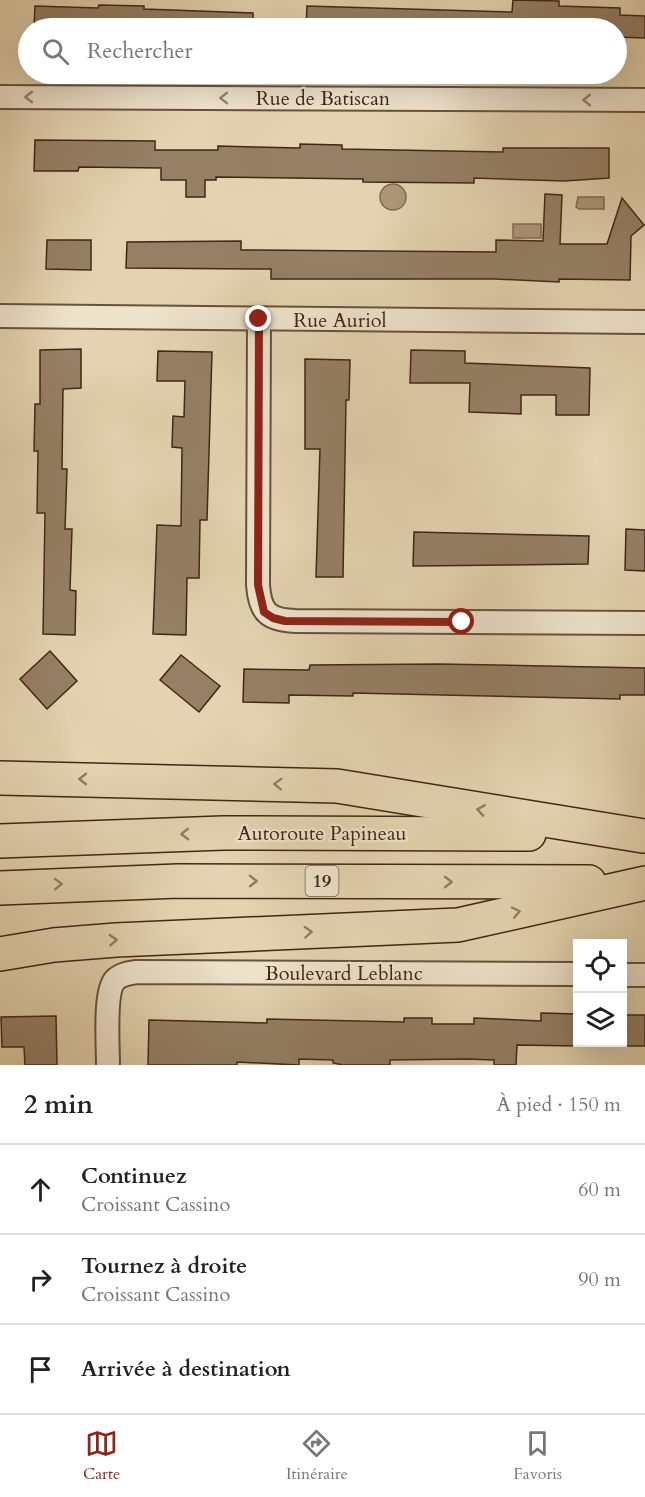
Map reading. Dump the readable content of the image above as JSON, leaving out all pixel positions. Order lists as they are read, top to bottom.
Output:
{
  "streets": {
    "highway": ["Autoroute Papineau", "19"],
    "street": ["Rue de Batiscan", "Rue Auriol", "Boulevard Leblanc"]
  },
  "one_way": ["Rue de Batiscan"],
  "page": {
    "search": "Rechercher",
    "heading": ["2 min", "À pied · 150 m"],
    "list": [
      ["Continuez", "Croissant Cassino", "60 m"],
      ["Tournez à droite", "Croissant Cassino", "90 m"],
      "Arrivée à destination"
    ],
    "nav": ["Carte", "Itinéraire", "Favoris"]
  }
}
